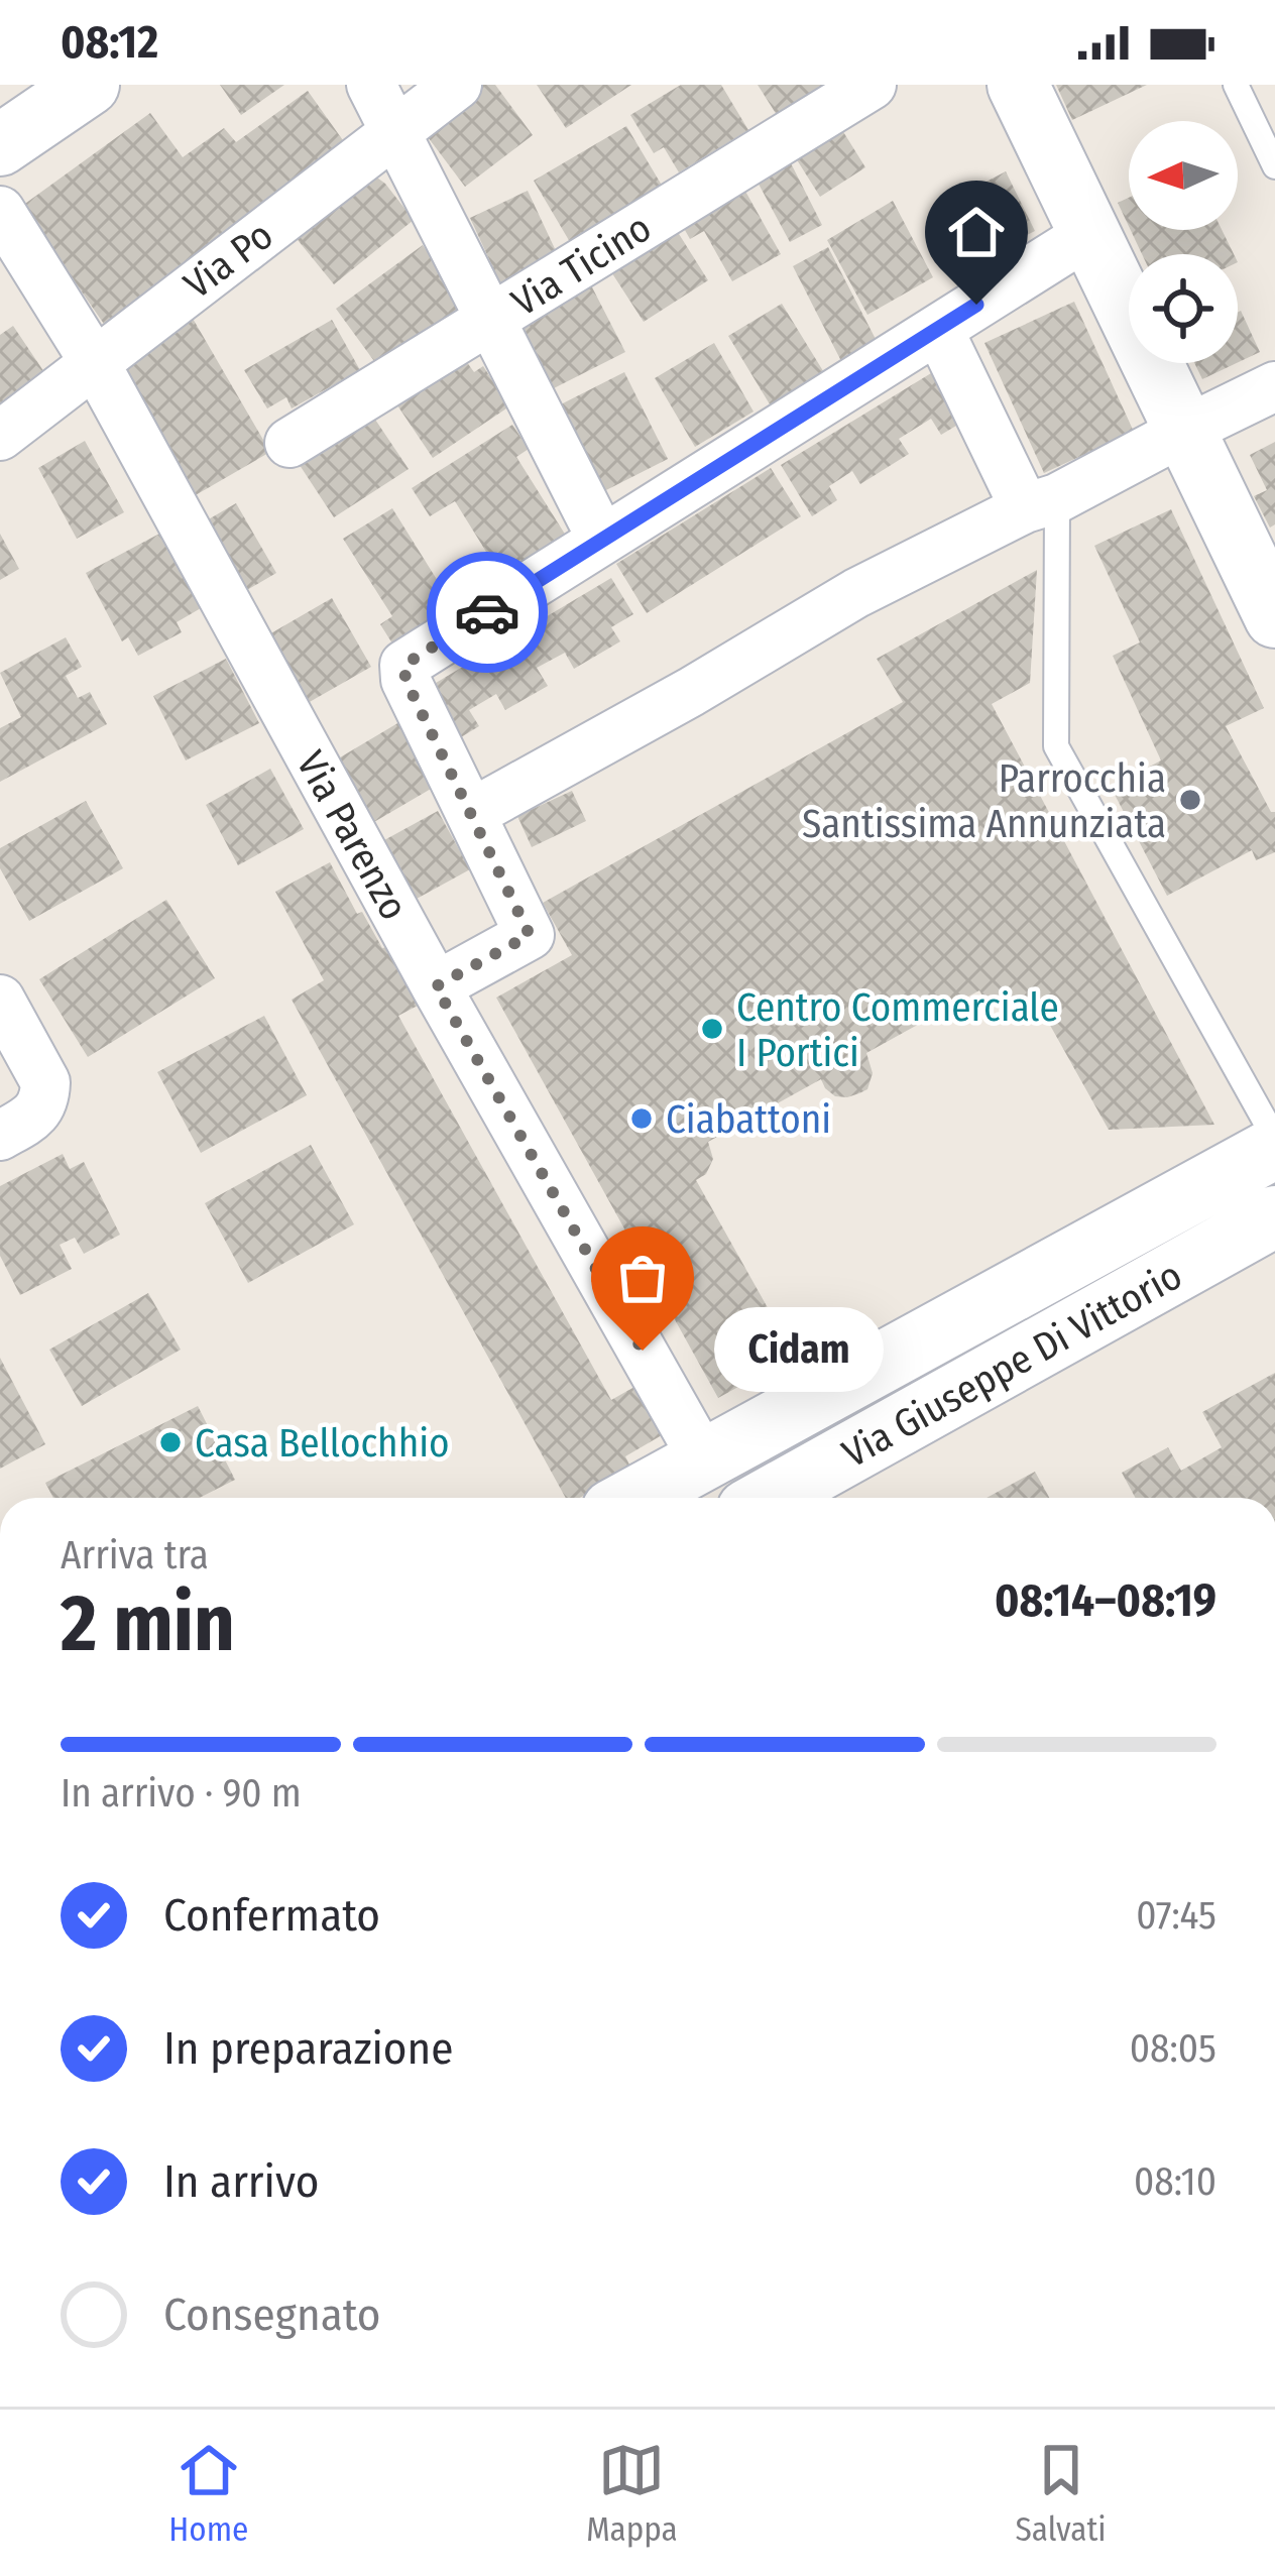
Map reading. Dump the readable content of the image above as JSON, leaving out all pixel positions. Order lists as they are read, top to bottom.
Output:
{
  "streets": {
    "street": [
      "Via Po",
      "Via Ticino",
      "Via Parenzo",
      "Via Giuseppe Di Vittorio"
    ]
  },
  "crossings": [
    ["Via Po", "Via Parenzo"],
    ["Via Parenzo", "Via Giuseppe Di Vittorio"]
  ],
  "places": [
    "Parrocchia Santissima Annunziata",
    "Centro Commerciale I Portici",
    "Ciabattoni",
    "Cidam",
    "Casa Bellochhio"
  ],
  "north": "left",
  "page": {
    "status": "08:12",
    "bubble": "Cidam",
    "heading": ["2 min", "Arriva tra", "08:14–08:19"],
    "bar": "In arrivo · 90 m",
    "list": [
      ["Confermato", "07:45"],
      ["In preparazione", "08:05"],
      ["In arrivo", "08:10"],
      "Consegnato"
    ],
    "tabs": ["Home", "Mappa", "Salvati"]
  }
}
